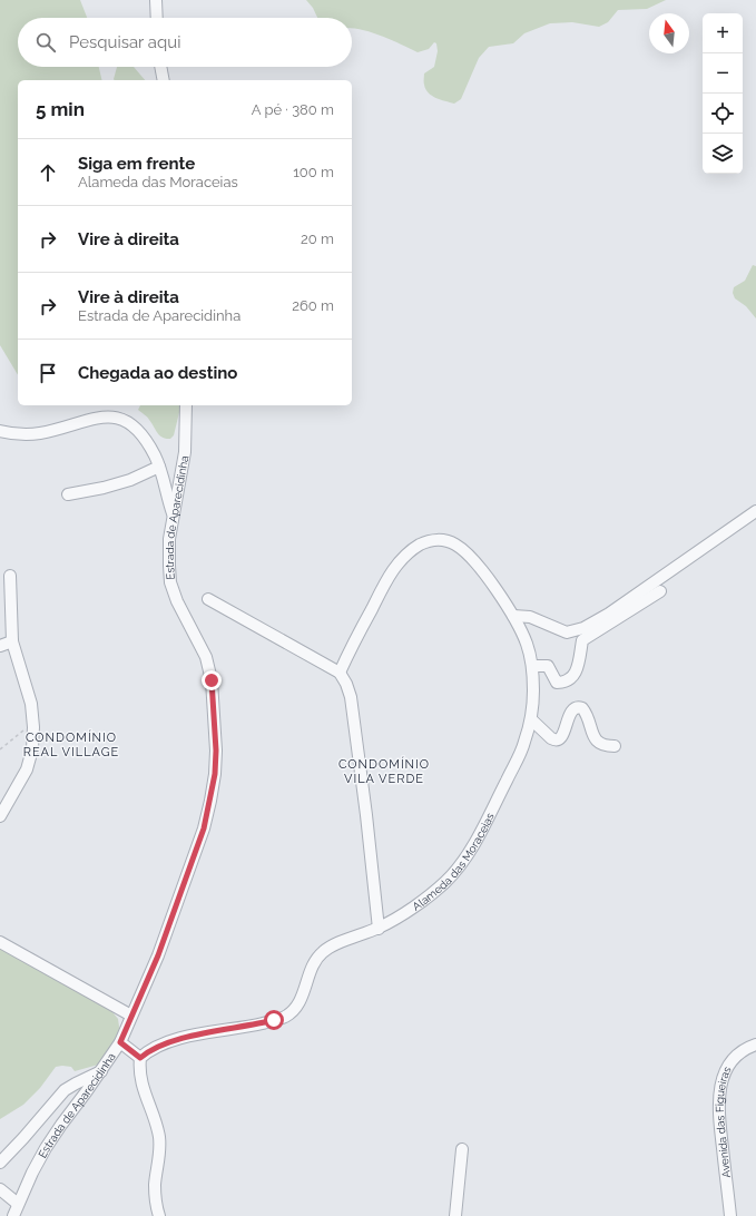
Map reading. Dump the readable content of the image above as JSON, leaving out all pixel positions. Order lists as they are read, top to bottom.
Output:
{
  "streets": {
    "street": ["Estrada de Aparecidinha", "Alameda das Moraceias", "Avenida das Figueiras"]
  },
  "districts": ["CONDOMÍNIO REAL VILLAGE", "CONDOMÍNIO VILA VERDE"],
  "north": "top",
  "page": {
    "map_buttons": ["+", "−"],
    "search": "Pesquisar aqui",
    "heading": ["5 min", "A pé · 380 m"],
    "list": [
      ["Siga em frente", "Alameda das Moraceias", "100 m"],
      ["Vire à direita", "20 m"],
      ["Vire à direita", "Estrada de Aparecidinha", "260 m"],
      "Chegada ao destino"
    ]
  }
}
